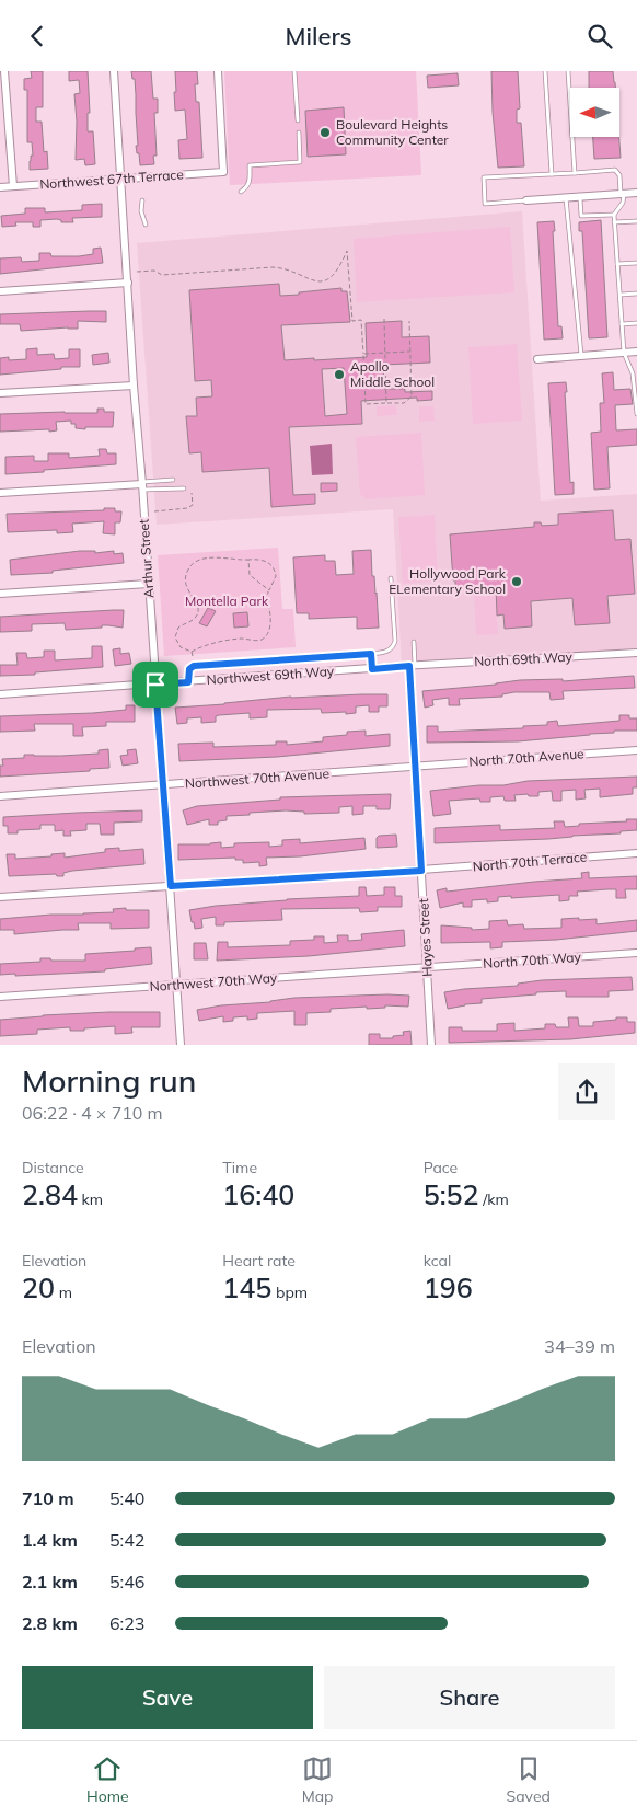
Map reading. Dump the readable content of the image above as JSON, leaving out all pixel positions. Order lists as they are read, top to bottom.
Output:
{
  "streets": {
    "street": [
      "Northwest 67th Terrace",
      "Arthur Street",
      "North 69th Way",
      "Northwest 69th Way",
      "North 70th Avenue",
      "Northwest 70th Avenue",
      "North 70th Terrace",
      "Hayes Street",
      "North 70th Way",
      "Northwest 70th Way"
    ]
  },
  "crossings": [
    ["Northwest 67th Terrace", "Arthur Street"],
    ["Arthur Street", "Northwest 69th Way"],
    ["Arthur Street", "Northwest 70th Avenue"],
    ["Arthur Street", "North 70th Terrace"],
    ["Arthur Street", "Northwest 70th Way"],
    ["North 69th Way", "Northwest 69th Way"],
    ["North 69th Way", "Hayes Street"],
    ["Northwest 69th Way", "Hayes Street"],
    ["North 70th Avenue", "Northwest 70th Avenue"],
    ["North 70th Avenue", "Hayes Street"],
    ["Northwest 70th Avenue", "Hayes Street"],
    ["North 70th Terrace", "Hayes Street"],
    ["Hayes Street", "North 70th Way"],
    ["Hayes Street", "Northwest 70th Way"],
    ["North 70th Way", "Northwest 70th Way"]
  ],
  "parks": ["Montella Park"],
  "places": ["Boulevard Heights Community Center", "Apollo Middle School", "Hollywood Park ELementary School"],
  "north": "left",
  "page": {
    "header": "Milers",
    "heading": ["Morning run", "06:22 · 4 × 710 m"],
    "stats": [
      ["Distance", "2.84 km"],
      ["Time", "16:40"],
      ["Pace", "5:52 /km"],
      ["Elevation", "20 m"],
      ["Heart rate", "145 bpm"],
      ["kcal", "196"]
    ],
    "chart": ["Elevation", "34–39 m"],
    "list": [
      {
        "name": "710 m",
        "note": "5:40"
      },
      {
        "name": "1.4 km",
        "note": "5:42"
      },
      {
        "name": "2.1 km",
        "note": "5:46"
      },
      {
        "name": "2.8 km",
        "note": "6:23"
      }
    ],
    "buttons": ["Save", "Share"],
    "tabs": ["Home", "Map", "Saved"]
  }
}
